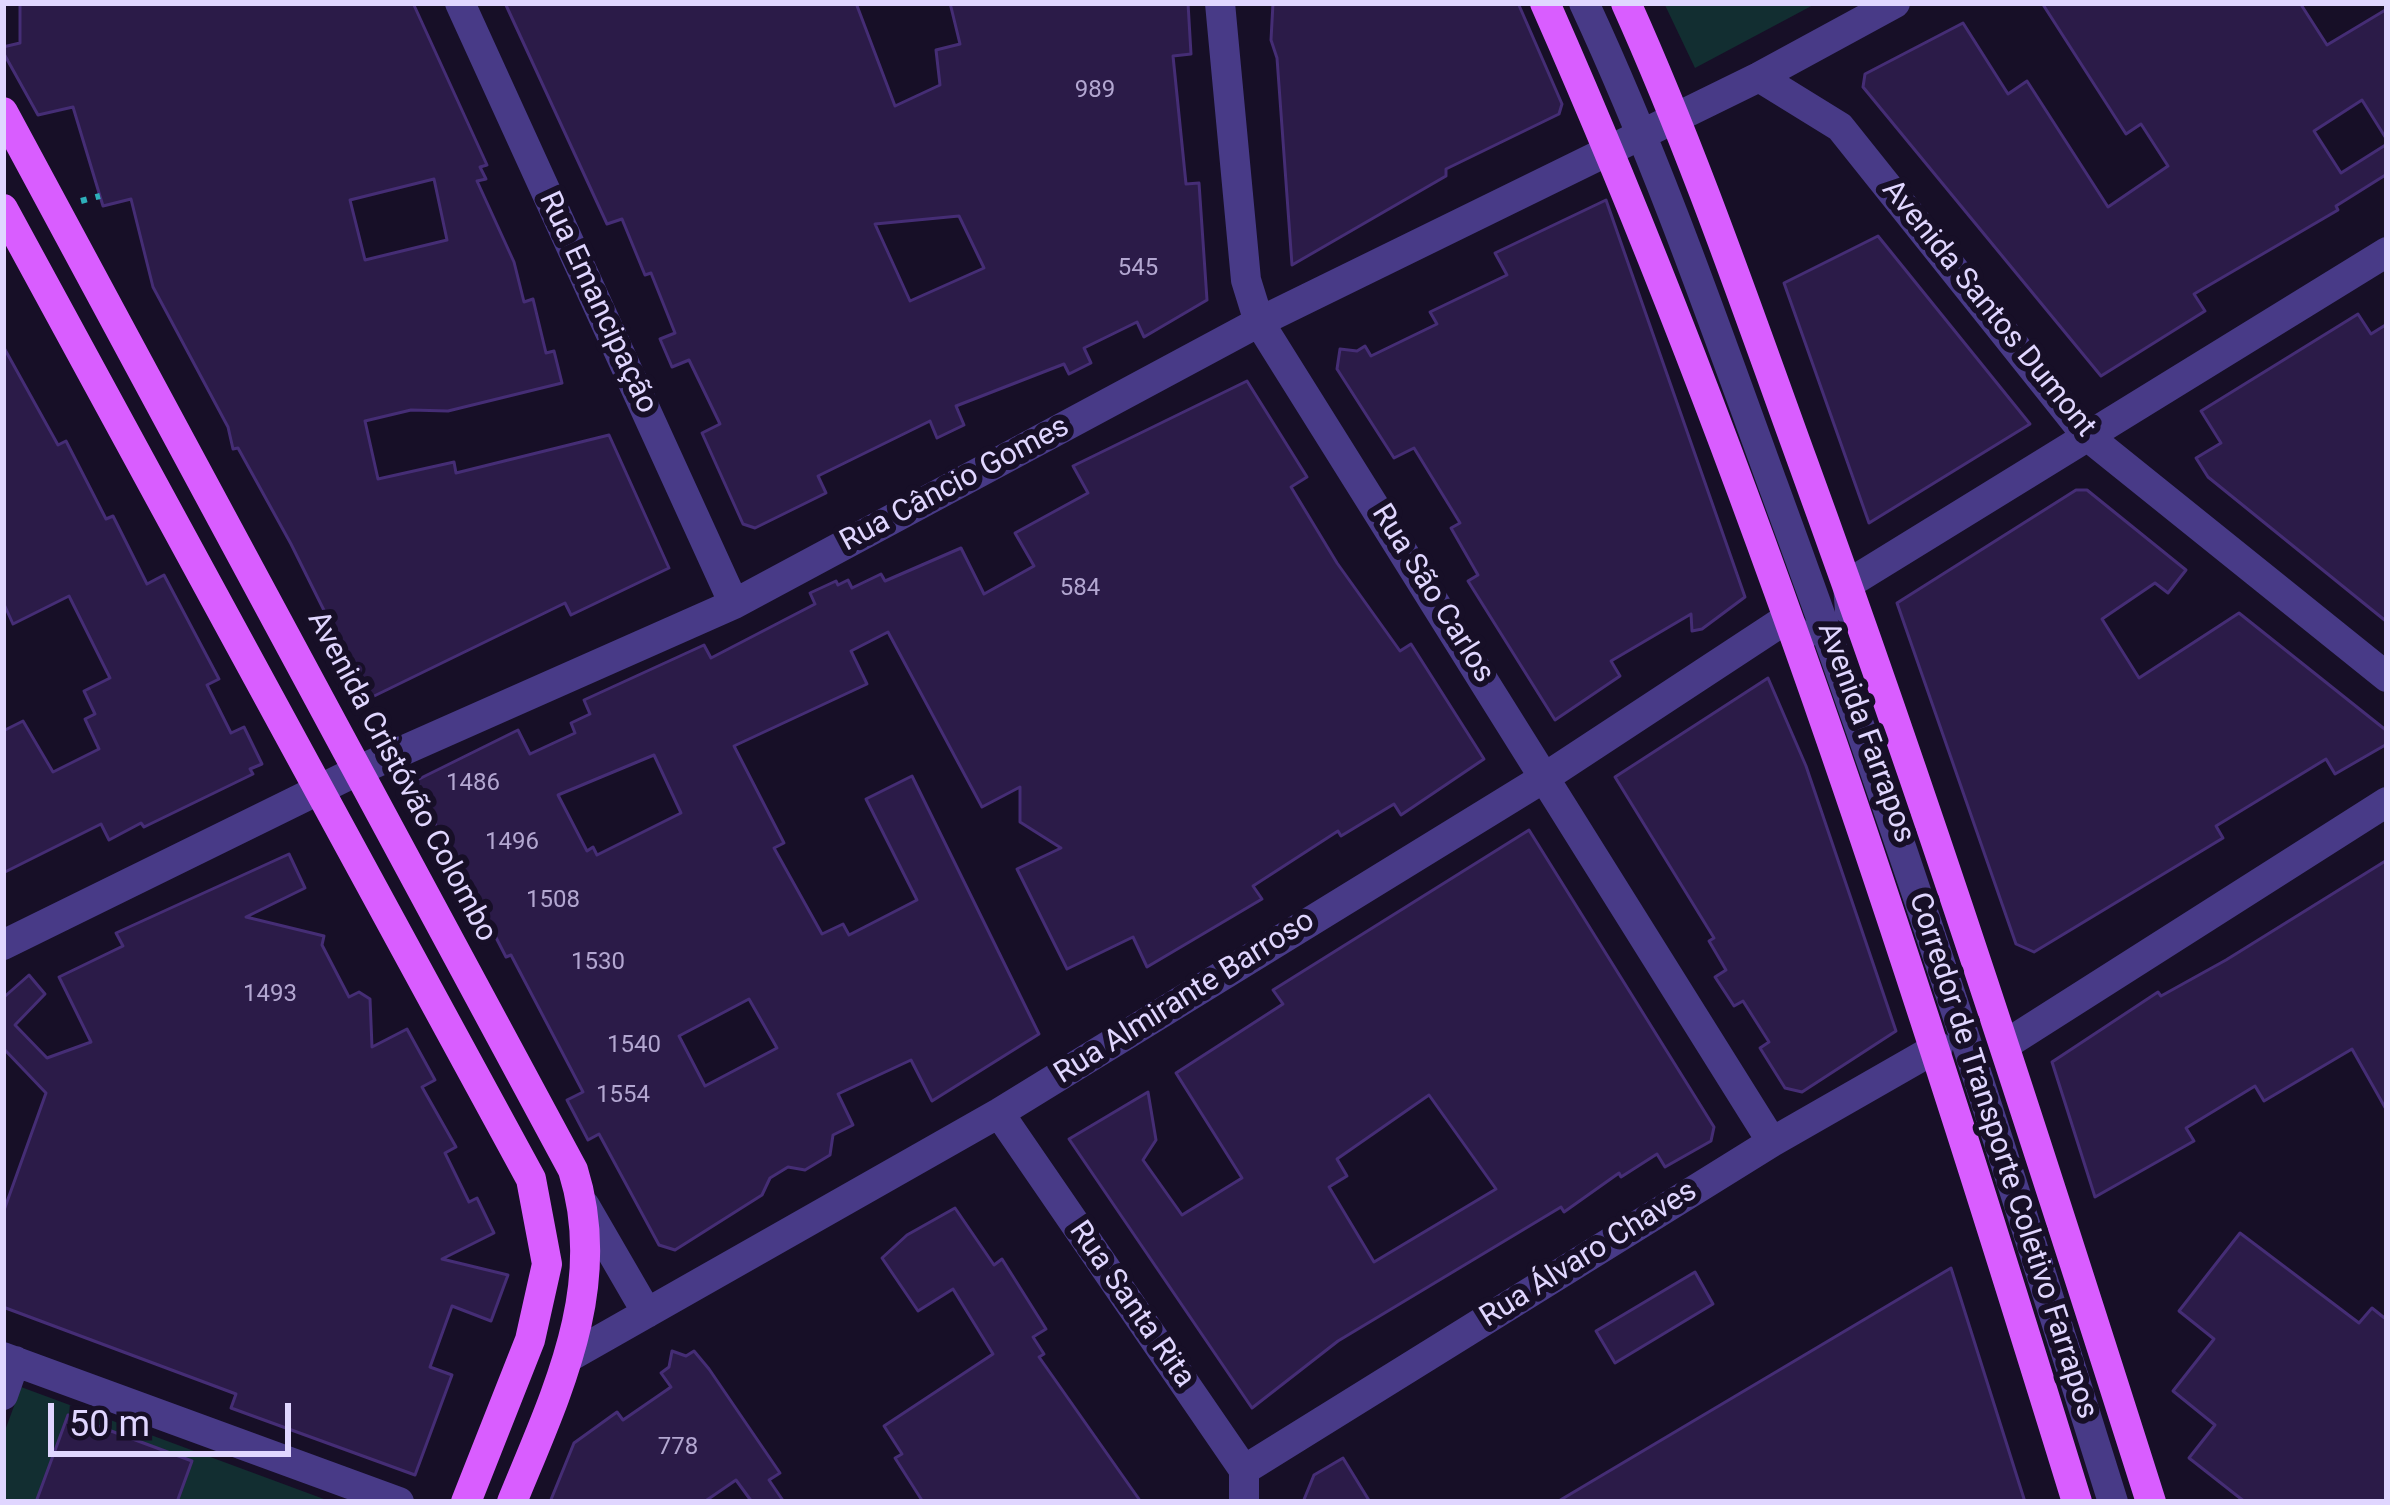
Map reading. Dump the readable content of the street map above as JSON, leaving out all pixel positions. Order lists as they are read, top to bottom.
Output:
{
  "streets": {
    "main road": ["Avenida Farrapos", "Avenida Cristóvão Colombo"],
    "street": [
      "Rua Emancipação",
      "Avenida Santos Dumont",
      "Rua Câncio Gomes",
      "Rua São Carlos",
      "Rua Almirante Barroso",
      "Corredor de Transporte Coletivo Farrapos",
      "Rua Álvaro Chaves",
      "Rua Santa Rita"
    ]
  },
  "crossings": [
    ["Rua Emancipação", "Rua Câncio Gomes"],
    ["Avenida Santos Dumont", "Rua Câncio Gomes"],
    ["Rua Câncio Gomes", "Rua São Carlos"],
    ["Rua Câncio Gomes", "Avenida Farrapos"],
    ["Rua Câncio Gomes", "Avenida Cristóvão Colombo"],
    ["Rua Câncio Gomes", "Corredor de Transporte Coletivo Farrapos"],
    ["Rua São Carlos", "Rua Almirante Barroso"],
    ["Rua São Carlos", "Rua Álvaro Chaves"],
    ["Avenida Farrapos", "Rua Almirante Barroso"],
    ["Avenida Farrapos", "Rua Álvaro Chaves"],
    ["Avenida Cristóvão Colombo", "Rua Almirante Barroso"],
    ["Rua Almirante Barroso", "Rua Santa Rita"],
    ["Rua Álvaro Chaves", "Rua Santa Rita"]
  ],
  "house_numbers": [
    "989",
    "545",
    "584",
    "1486",
    "1496",
    "1508",
    "1530",
    "1493",
    "1540",
    "1554",
    "778"
  ],
  "scale_bar": "50 m"
}
